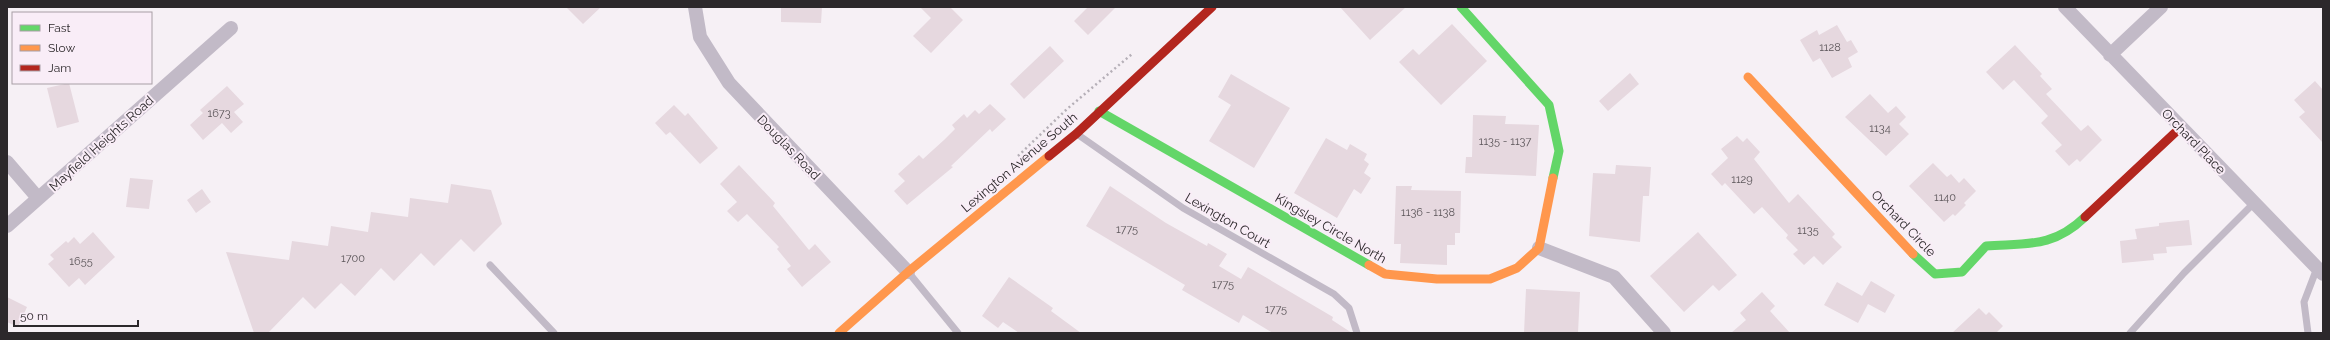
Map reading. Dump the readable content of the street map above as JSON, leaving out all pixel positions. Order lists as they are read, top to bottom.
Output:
{
  "streets": {
    "street": [
      "Orchard Place",
      "Mayfield Heights Road",
      "Douglas Road",
      "Lexington Avenue South",
      "Orchard Circle",
      "Kingsley Circle North"
    ],
    "lane": ["Lexington Court"]
  },
  "crossings": [
    ["Orchard Place", "Orchard Circle"],
    ["Douglas Road", "Lexington Avenue South"],
    ["Lexington Avenue South", "Lexington Court"],
    ["Lexington Avenue South", "Kingsley Circle North"]
  ],
  "house_numbers": [
    "1128",
    "1673",
    "1134",
    "1135 - 1137",
    "1129",
    "1140",
    "1136 - 1138",
    "1775",
    "1135",
    "1700",
    "1655",
    "1775",
    "1775"
  ],
  "legend": ["Fast", "Slow", "Jam"],
  "scale_bar": "50 m"
}
